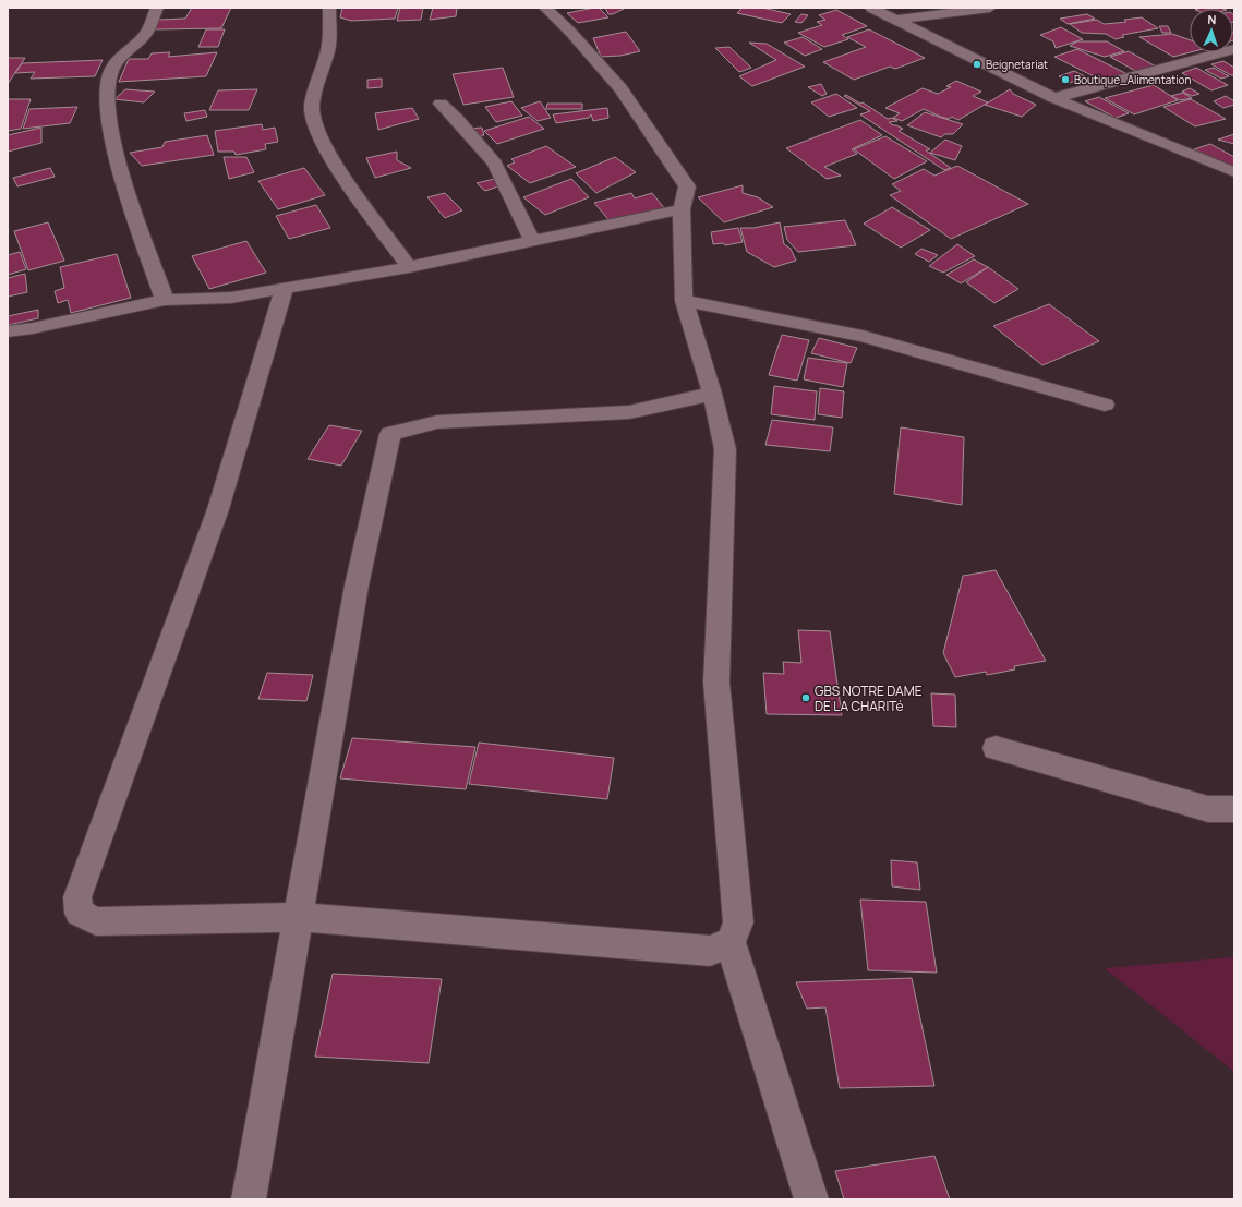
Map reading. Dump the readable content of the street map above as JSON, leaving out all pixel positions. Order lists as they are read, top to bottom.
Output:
{
  "places": ["Beignetariat", "Boutique_Alimentation", "GBS NOTRE DAME DE LA CHARITé"],
  "north": "top"
}
